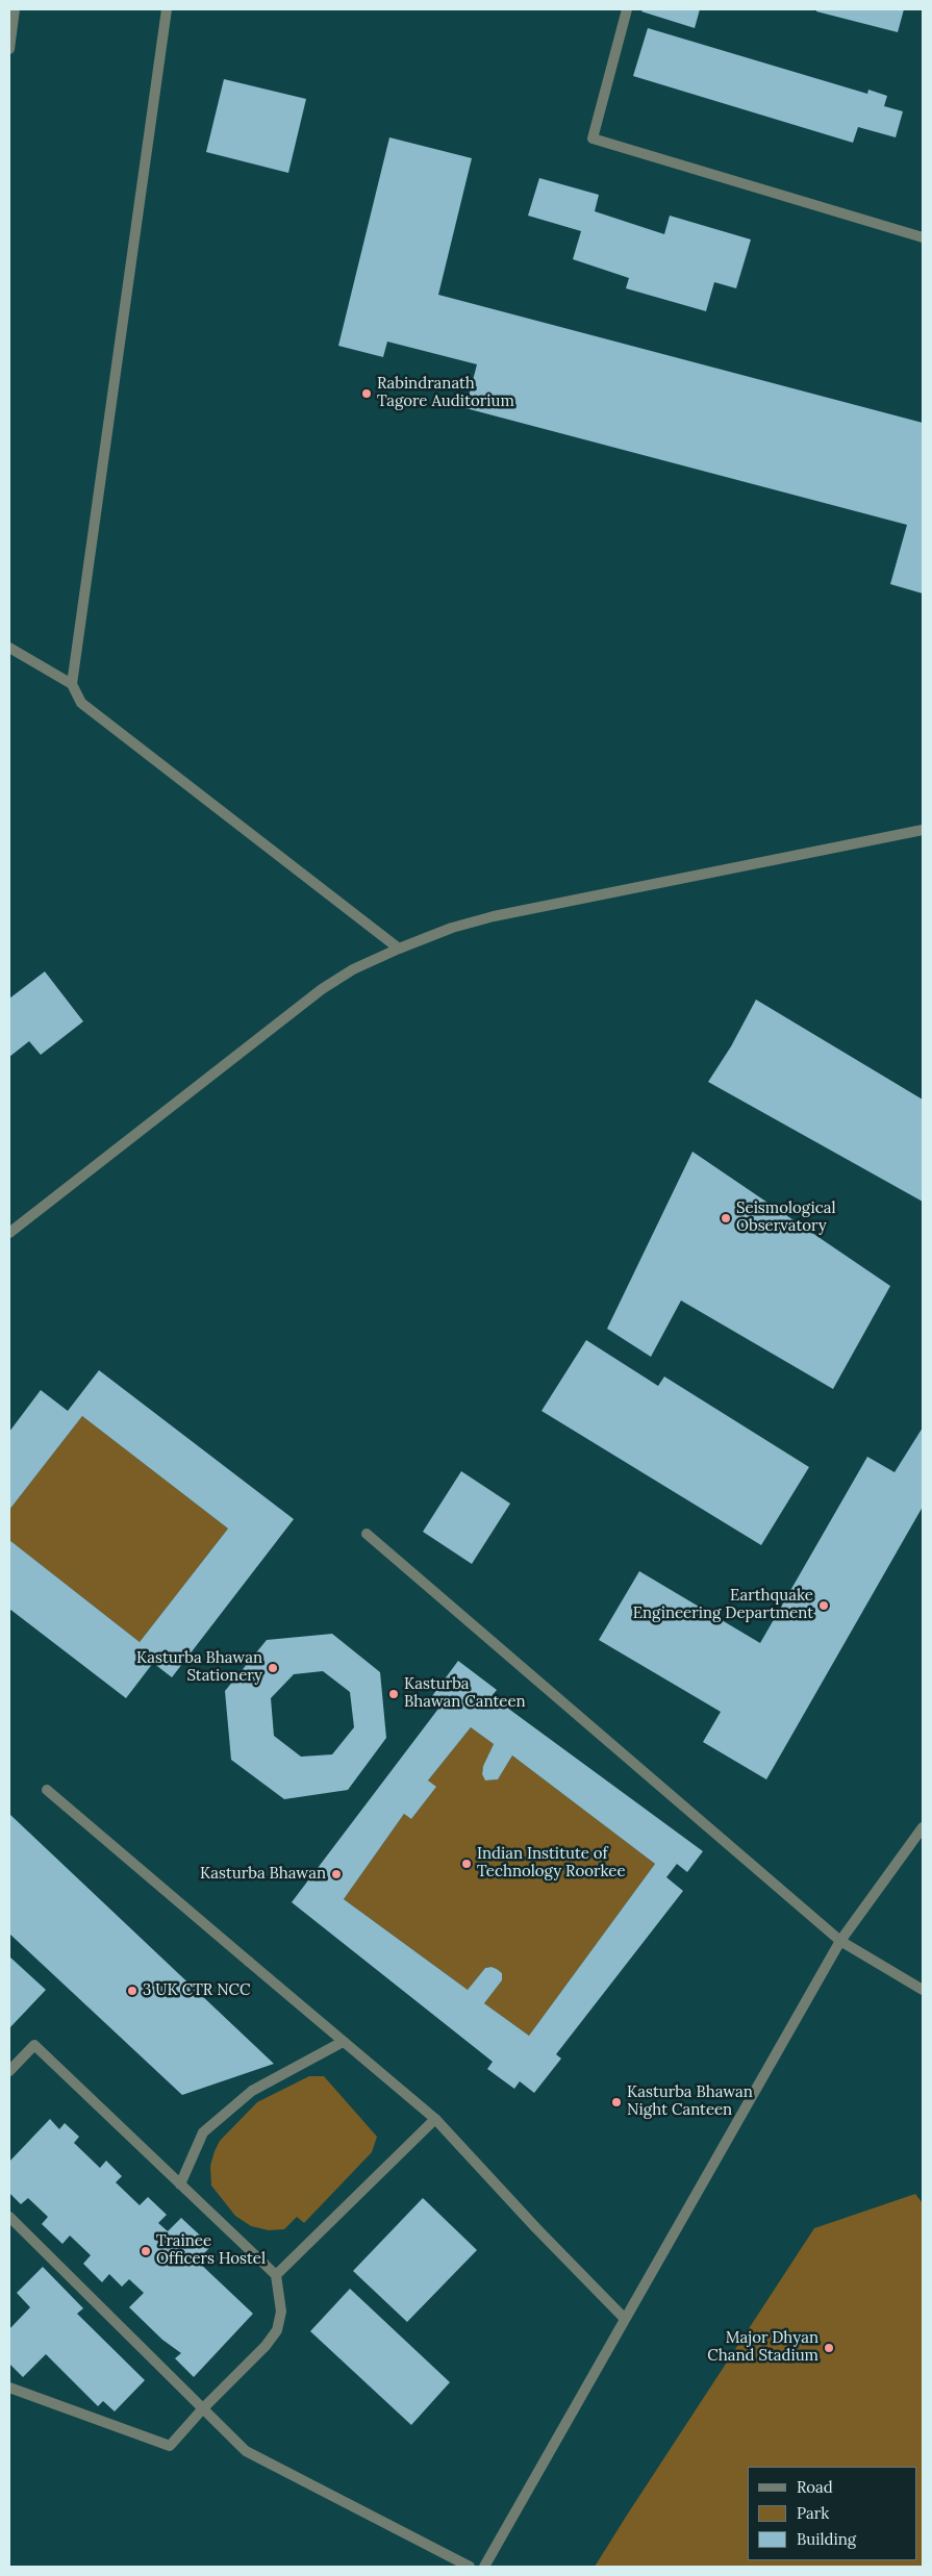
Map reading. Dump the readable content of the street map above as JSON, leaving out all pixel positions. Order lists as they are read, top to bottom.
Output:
{
  "places": [
    "Rabindranath Tagore Auditorium",
    "Seismological Observatory",
    "Earthquake Engineering Department",
    "Kasturba Bhawan Stationery",
    "Kasturba Bhawan Canteen",
    "Indian Institute of Technology Roorkee",
    "Kasturba Bhawan",
    "3 UK CTR NCC",
    "Kasturba Bhawan Night Canteen",
    "Trainee Officers Hostel",
    "Major Dhyan Chand Stadium"
  ],
  "legend": ["Road", "Park", "Building"]
}
